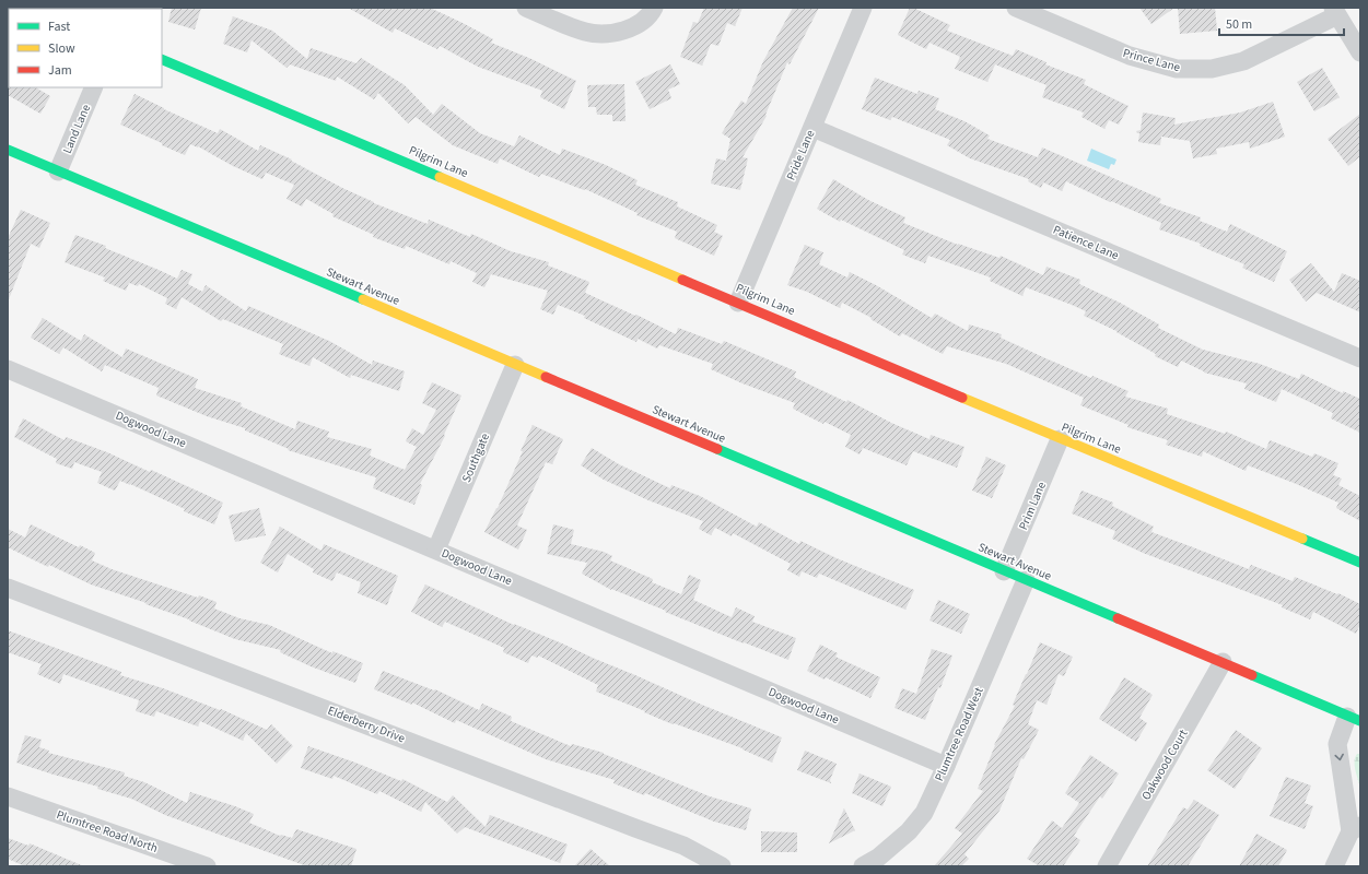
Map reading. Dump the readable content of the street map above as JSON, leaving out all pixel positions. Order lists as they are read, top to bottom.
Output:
{
  "streets": {
    "street": [
      "Prince Lane",
      "Land Lane",
      "Pride Lane",
      "Pilgrim Lane",
      "Patience Lane",
      "Stewart Avenue",
      "Dogwood Lane",
      "Southgate",
      "Prim Lane",
      "Elderberry Drive",
      "Plumtree Road West",
      "Oakwood Court",
      "Plumtree Road North"
    ]
  },
  "crossings": [
    ["Land Lane", "Stewart Avenue"],
    ["Pride Lane", "Pilgrim Lane"],
    ["Pride Lane", "Patience Lane"],
    ["Pilgrim Lane", "Prim Lane"],
    ["Stewart Avenue", "Southgate"],
    ["Stewart Avenue", "Prim Lane"],
    ["Stewart Avenue", "Plumtree Road West"],
    ["Stewart Avenue", "Oakwood Court"],
    ["Dogwood Lane", "Southgate"],
    ["Dogwood Lane", "Plumtree Road West"]
  ],
  "legend": ["Fast", "Slow", "Jam"],
  "scale_bar": "50 m"
}
